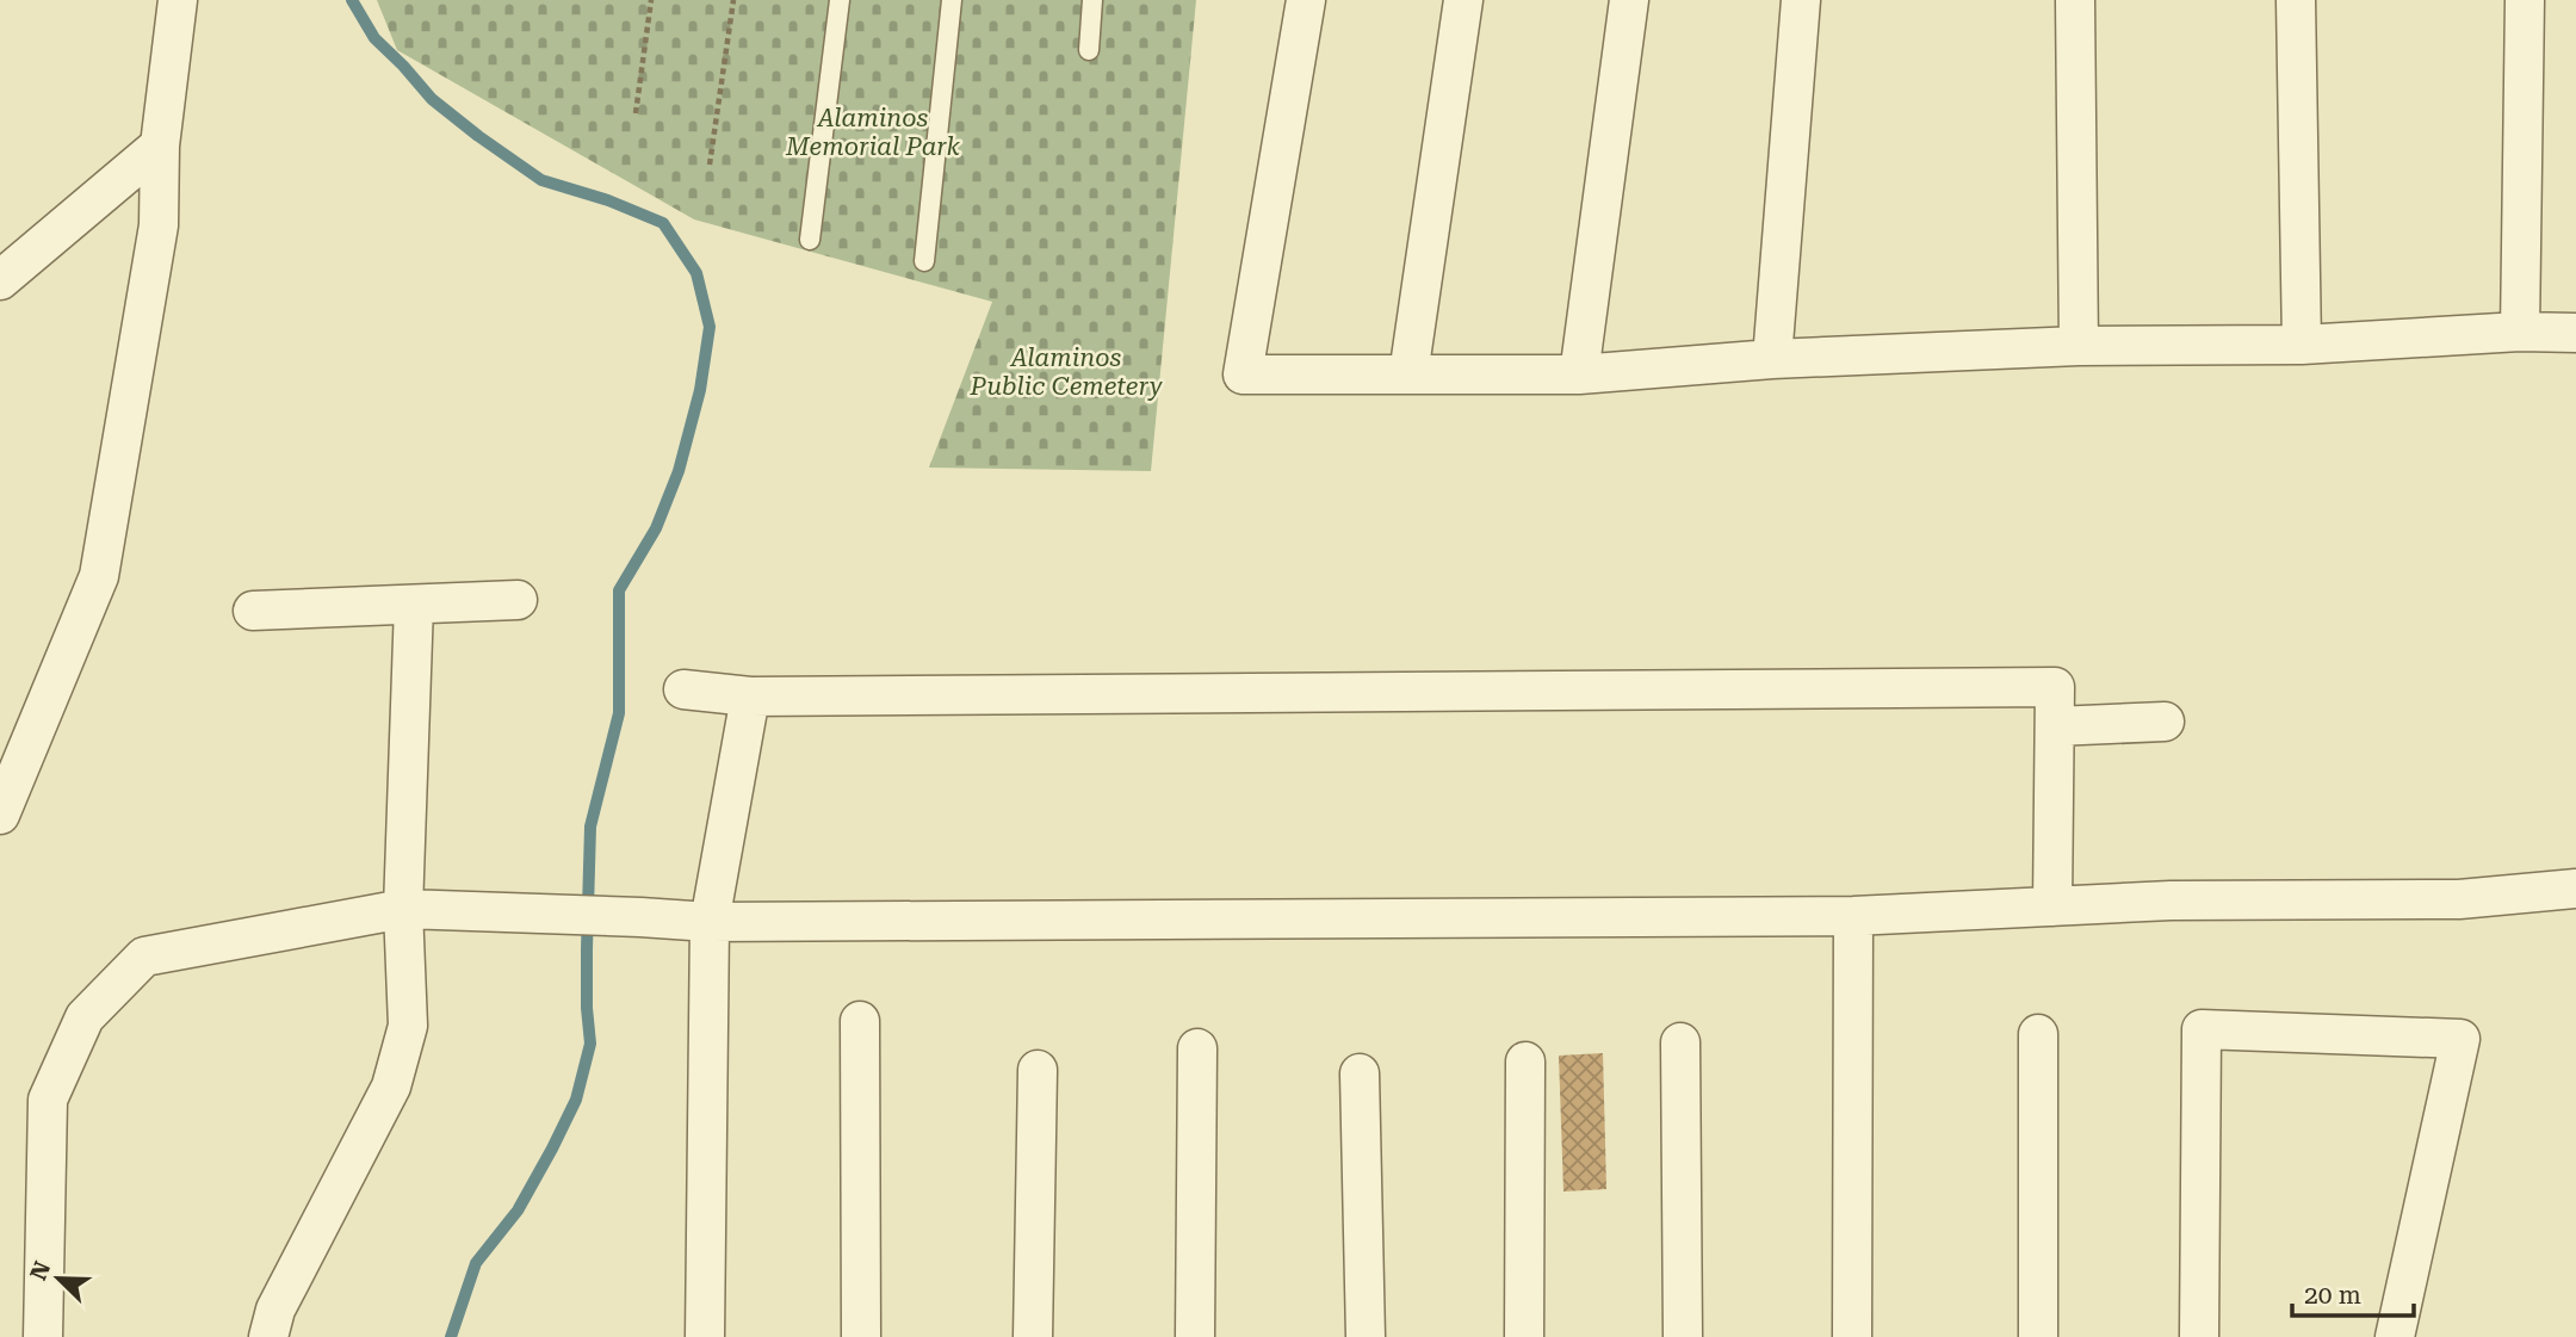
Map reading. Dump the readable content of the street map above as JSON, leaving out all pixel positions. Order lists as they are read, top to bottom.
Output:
{
  "parks": ["Alaminos Memorial Park", "Alaminos Public Cemetery"],
  "scale_bar": "20 m",
  "north": "top left"
}
